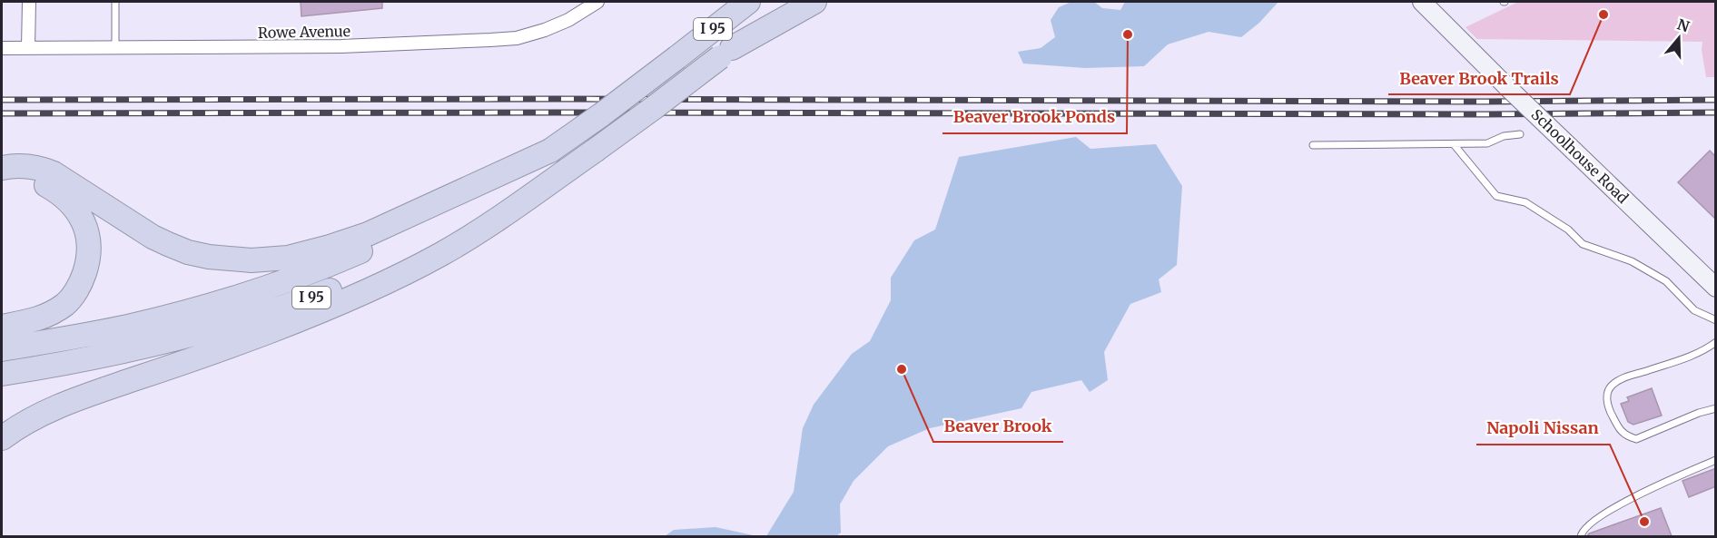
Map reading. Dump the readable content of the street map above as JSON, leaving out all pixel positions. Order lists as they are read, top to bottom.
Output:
{
  "streets": {
    "highway": ["I 95"],
    "main road": ["Schoolhouse Road"],
    "street": ["Rowe Avenue"]
  },
  "places": [
    "Beaver Brook Trails",
    "Beaver Brook Ponds",
    "Beaver Brook",
    "Napoli Nissan"
  ],
  "north": "top"
}
